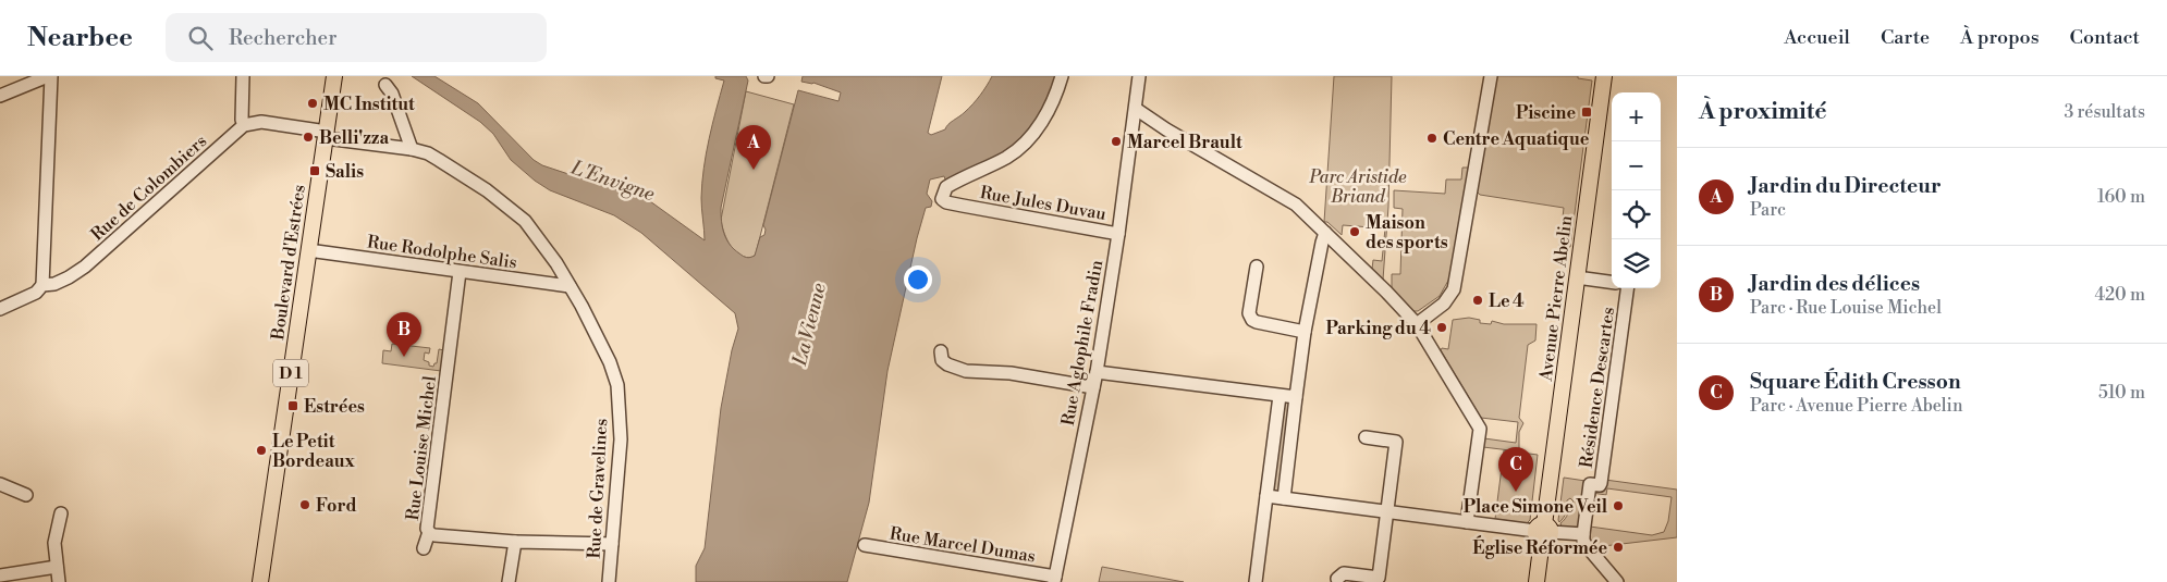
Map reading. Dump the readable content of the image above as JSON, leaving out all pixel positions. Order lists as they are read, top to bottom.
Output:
{
  "streets": {
    "main road": ["Boulevard d'Estrées", "Avenue Pierre Abelin", "D 1"],
    "street": [
      "Rue de Colombiers",
      "Rue Jules Duvau",
      "Rue Rodolphe Salis",
      "Rue Aglophile Fradin",
      "Résidence Descartes",
      "Rue Louise Michel",
      "Rue de Gravelines",
      "Rue Marcel Dumas"
    ]
  },
  "crossings": [
    ["Rue Jules Duvau", "Rue Aglophile Fradin"],
    ["Rue Rodolphe Salis", "Boulevard d'Estrées"],
    ["Rue Rodolphe Salis", "Rue Louise Michel"],
    ["Rue Rodolphe Salis", "Rue de Gravelines"],
    ["Boulevard d'Estrées", "Rue de Gravelines"],
    ["Avenue Pierre Abelin", "Résidence Descartes"],
    ["Rue Aglophile Fradin", "Rue Marcel Dumas"],
    ["Rue Louise Michel", "Rue de Gravelines"]
  ],
  "water": ["L'Envigne", "La Vienne"],
  "parks": ["Parc Aristide Briand"],
  "places": {
    "other": [
      "MC Institut",
      "Belli'zza",
      "Centre Aquatique",
      "Marcel Brault",
      "Maison des sports",
      "Le 4",
      "Parking du 4",
      "Le Petit Bordeaux",
      "Ford",
      "Place Simone Veil",
      "Église Réformée"
    ],
    "transit": ["Piscine", "Salis", "Estrées"]
  },
  "page": {
    "header": "Nearbee",
    "search": "Rechercher",
    "nav": [
      "Accueil",
      "Carte",
      "À propos",
      "Contact"
    ],
    "heading": ["À proximité", "3 résultats"],
    "map_buttons": ["+", "−"],
    "pins": ["A", "B", "C"],
    "list": [
      {
        "mark": "A",
        "name": "Jardin du Directeur",
        "note": "Parc",
        "value": "160 m"
      },
      {
        "mark": "B",
        "name": "Jardin des délices",
        "note": "Parc · Rue Louise Michel",
        "value": "420 m"
      },
      {
        "mark": "C",
        "name": "Square Édith Cresson",
        "note": "Parc · Avenue Pierre Abelin",
        "value": "510 m"
      }
    ]
  }
}
